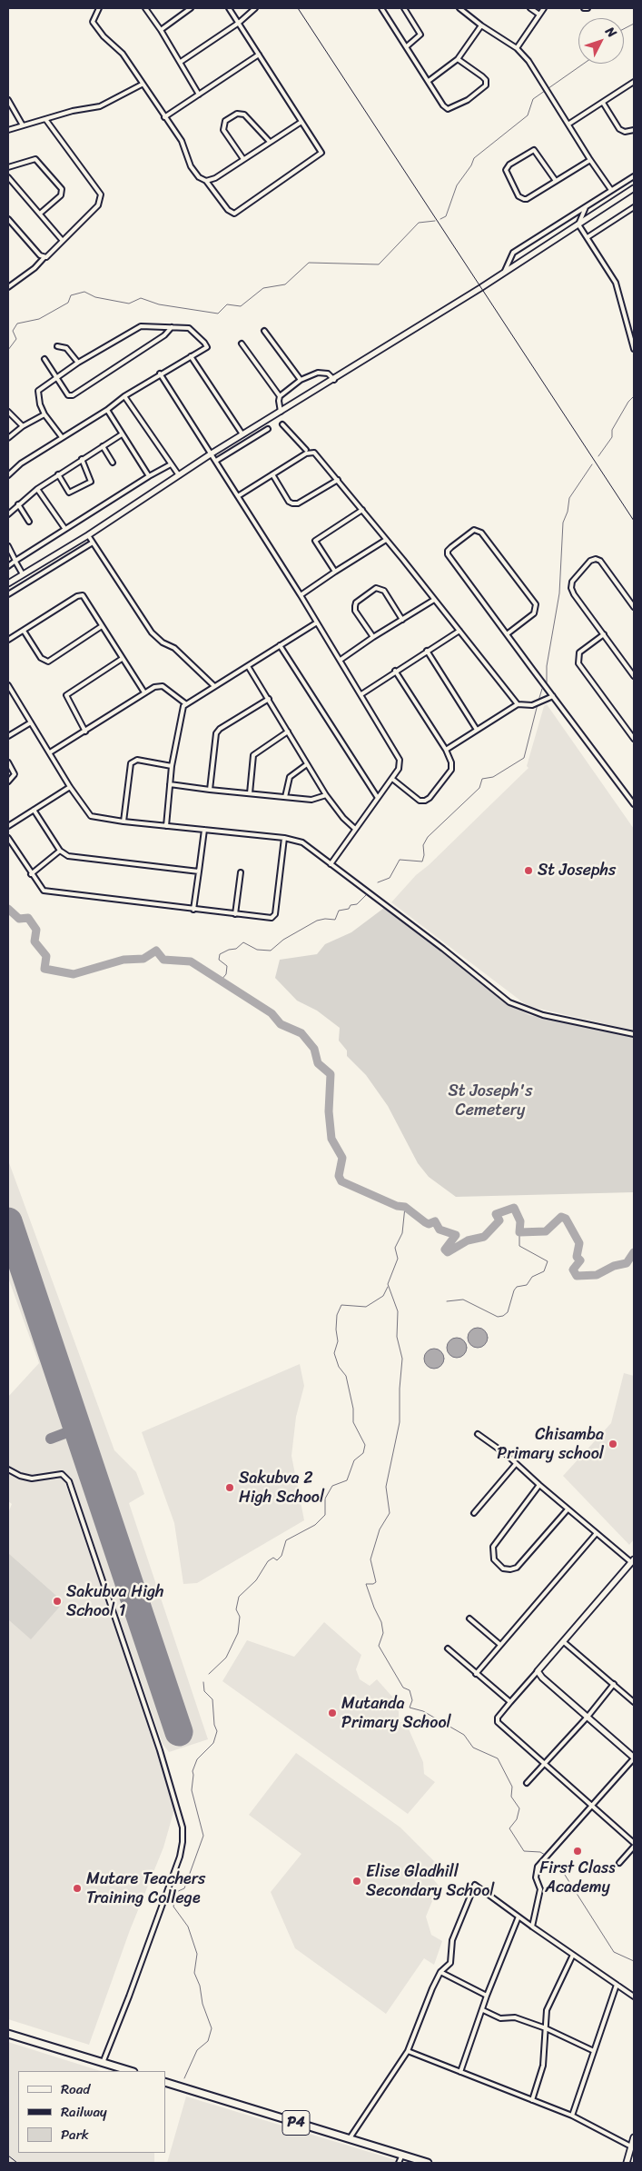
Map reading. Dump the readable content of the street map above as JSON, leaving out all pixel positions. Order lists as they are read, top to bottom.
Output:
{
  "streets": {
    "highway": ["P4"]
  },
  "parks": ["St Joseph's Cemetery"],
  "places": [
    "St Josephs",
    "Chisamba Primary school",
    "Sakubva 2 High School",
    "Sakubva High School 1",
    "Mutanda Primary School",
    "First Class Academy",
    "Elise Gladhill Secondary School",
    "Mutare Teachers Training College"
  ],
  "legend": ["Road", "Railway", "Park"],
  "north": "top right"
}
